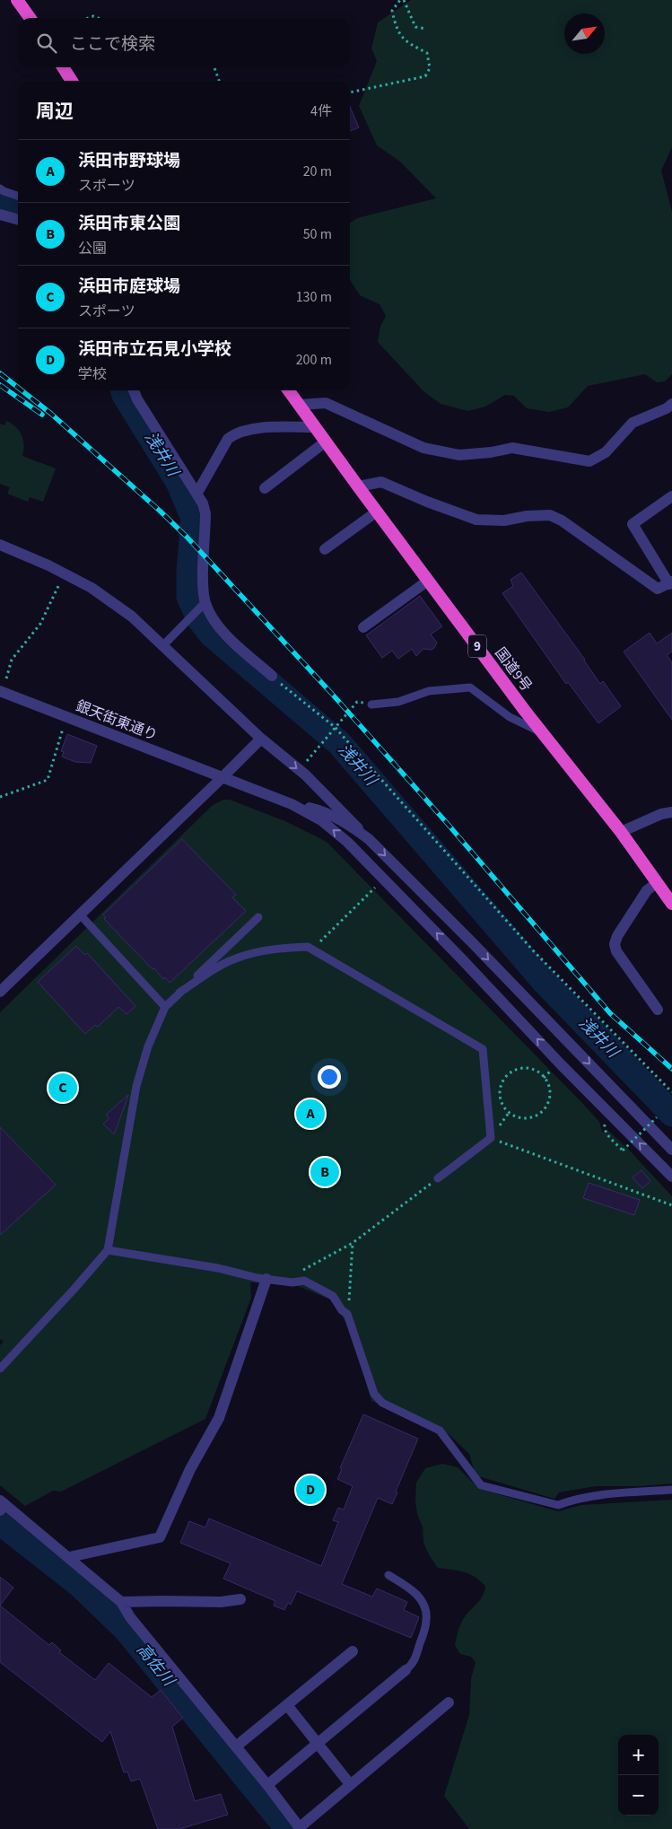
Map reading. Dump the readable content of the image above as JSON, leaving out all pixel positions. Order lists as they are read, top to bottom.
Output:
{
  "streets": {
    "highway": ["9", "国道9号"],
    "street": ["銀天街東通り"]
  },
  "water": ["浅井川", "高佐川"],
  "north": "top right",
  "page": {
    "search": "ここで検索",
    "heading": ["周辺", "4件"],
    "list": [
      {
        "mark": "A",
        "name": "浜田市野球場",
        "note": "スポーツ",
        "value": "20 m"
      },
      {
        "mark": "B",
        "name": "浜田市東公園",
        "note": "公園",
        "value": "50 m"
      },
      {
        "mark": "C",
        "name": "浜田市庭球場",
        "note": "スポーツ",
        "value": "130 m"
      },
      {
        "mark": "D",
        "name": "浜田市立石見小学校",
        "note": "学校",
        "value": "200 m"
      }
    ],
    "pins": [
      "C",
      "A",
      "B",
      "D"
    ],
    "map_buttons": ["+", "−"]
  }
}
